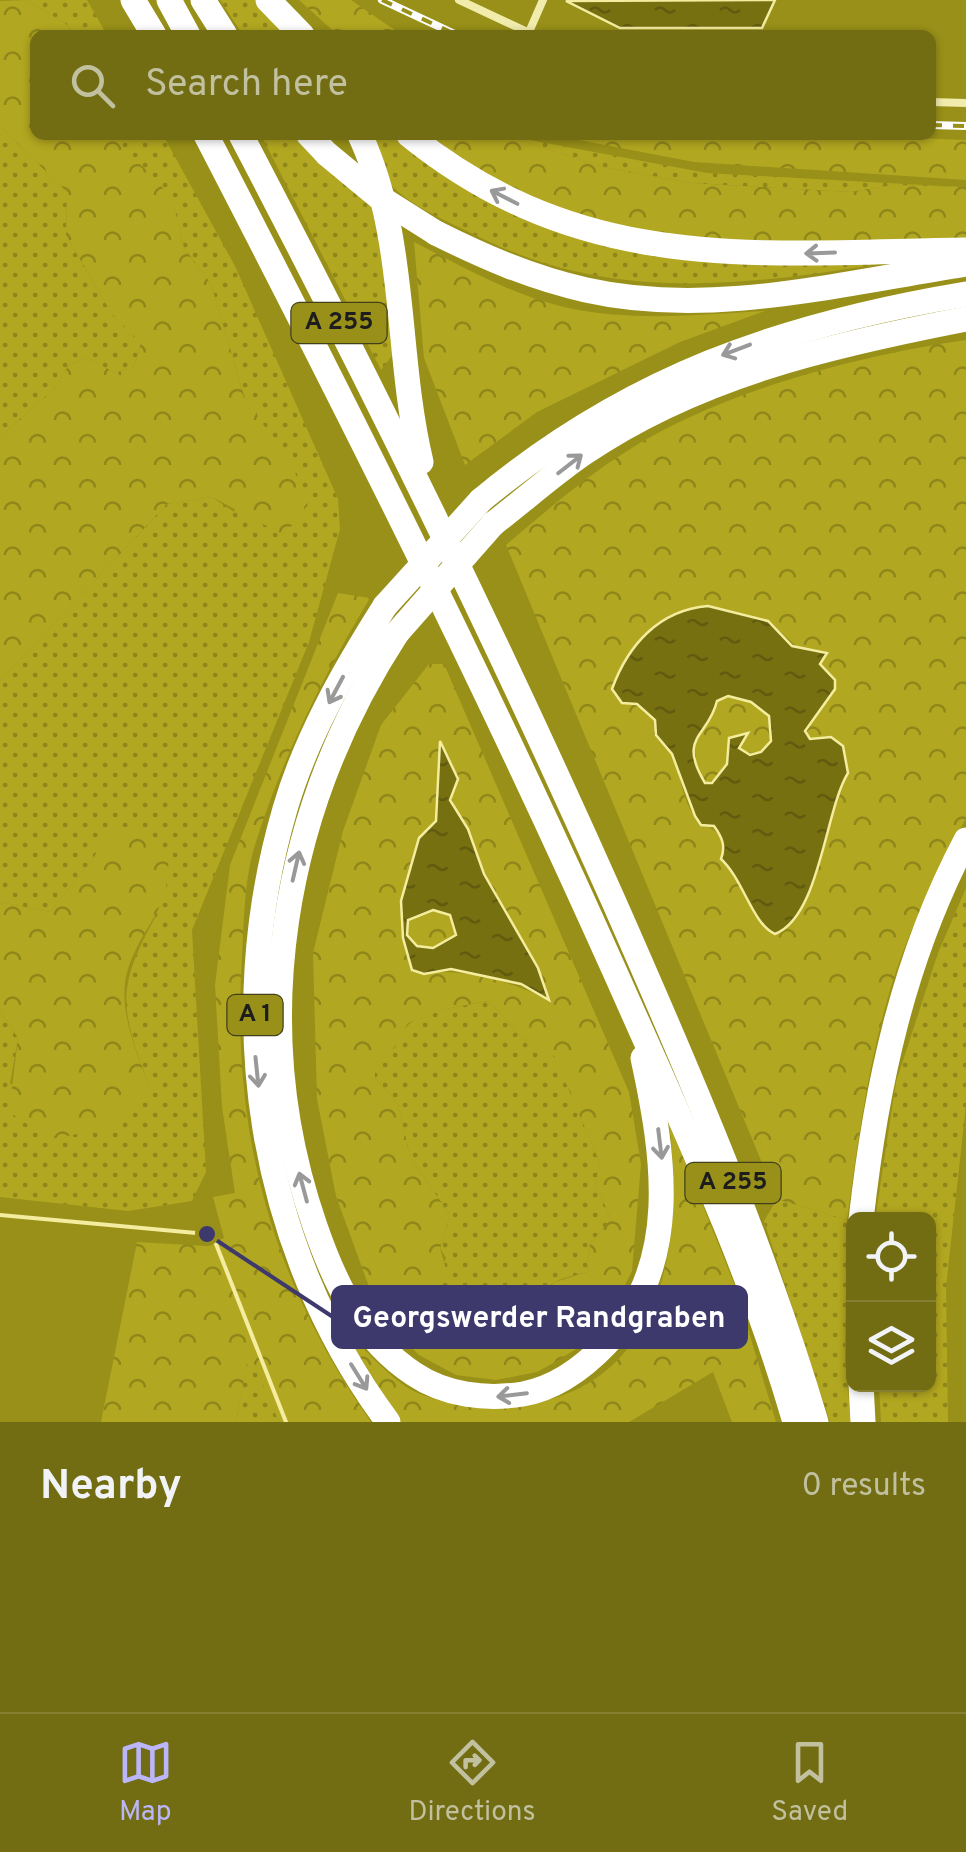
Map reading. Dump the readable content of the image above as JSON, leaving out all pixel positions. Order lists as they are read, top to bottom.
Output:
{
  "streets": {
    "highway": ["A 255", "A 1"]
  },
  "places": ["Georgswerder Randgraben"],
  "page": {
    "search": "Search here",
    "heading": ["Nearby", "0 results"],
    "nav": ["Map", "Directions", "Saved"]
  }
}
